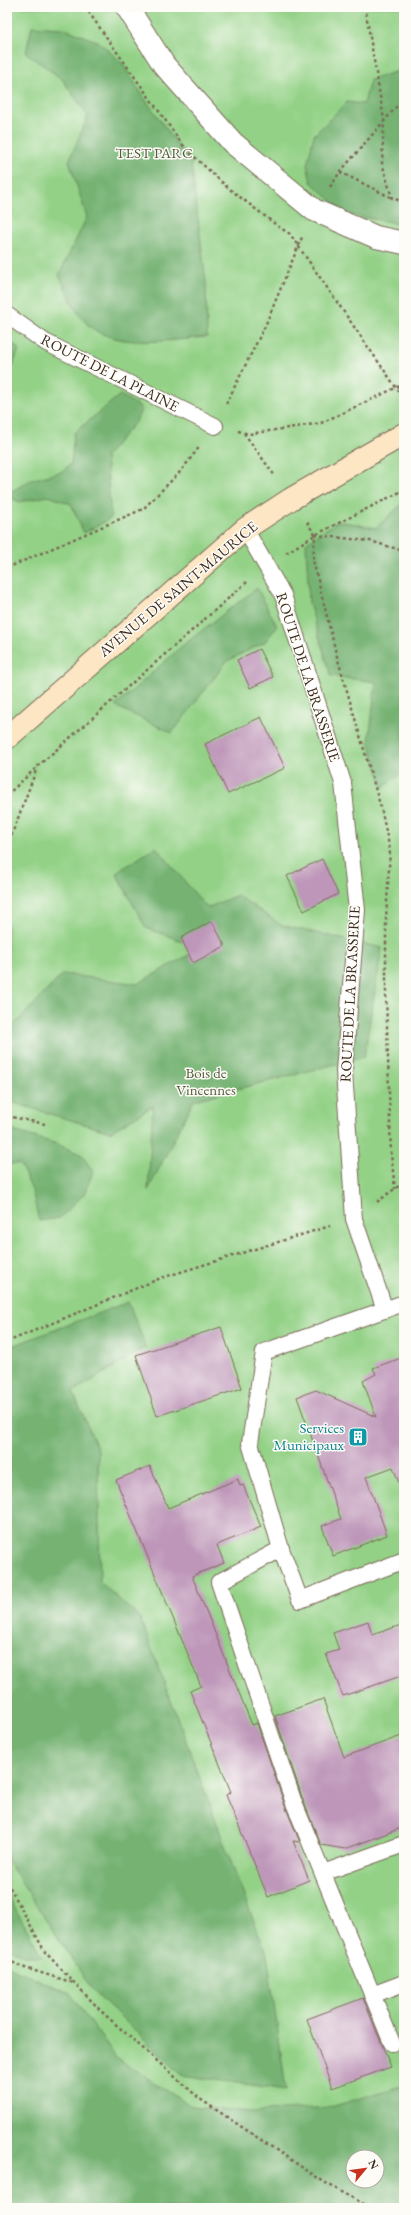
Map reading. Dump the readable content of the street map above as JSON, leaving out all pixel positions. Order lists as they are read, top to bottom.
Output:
{
  "streets": {
    "main road": ["AVENUE DE SAINT-MAURICE"],
    "lane": ["ROUTE DE LA PLAINE", "ROUTE DE LA BRASSERIE"]
  },
  "crossings": [
    ["AVENUE DE SAINT-MAURICE", "ROUTE DE LA BRASSERIE"]
  ],
  "parks": ["TEST PARC", "Bois de Vincennes"],
  "places": {
    "building": ["Services Municipaux"]
  },
  "north": "top right"
}
